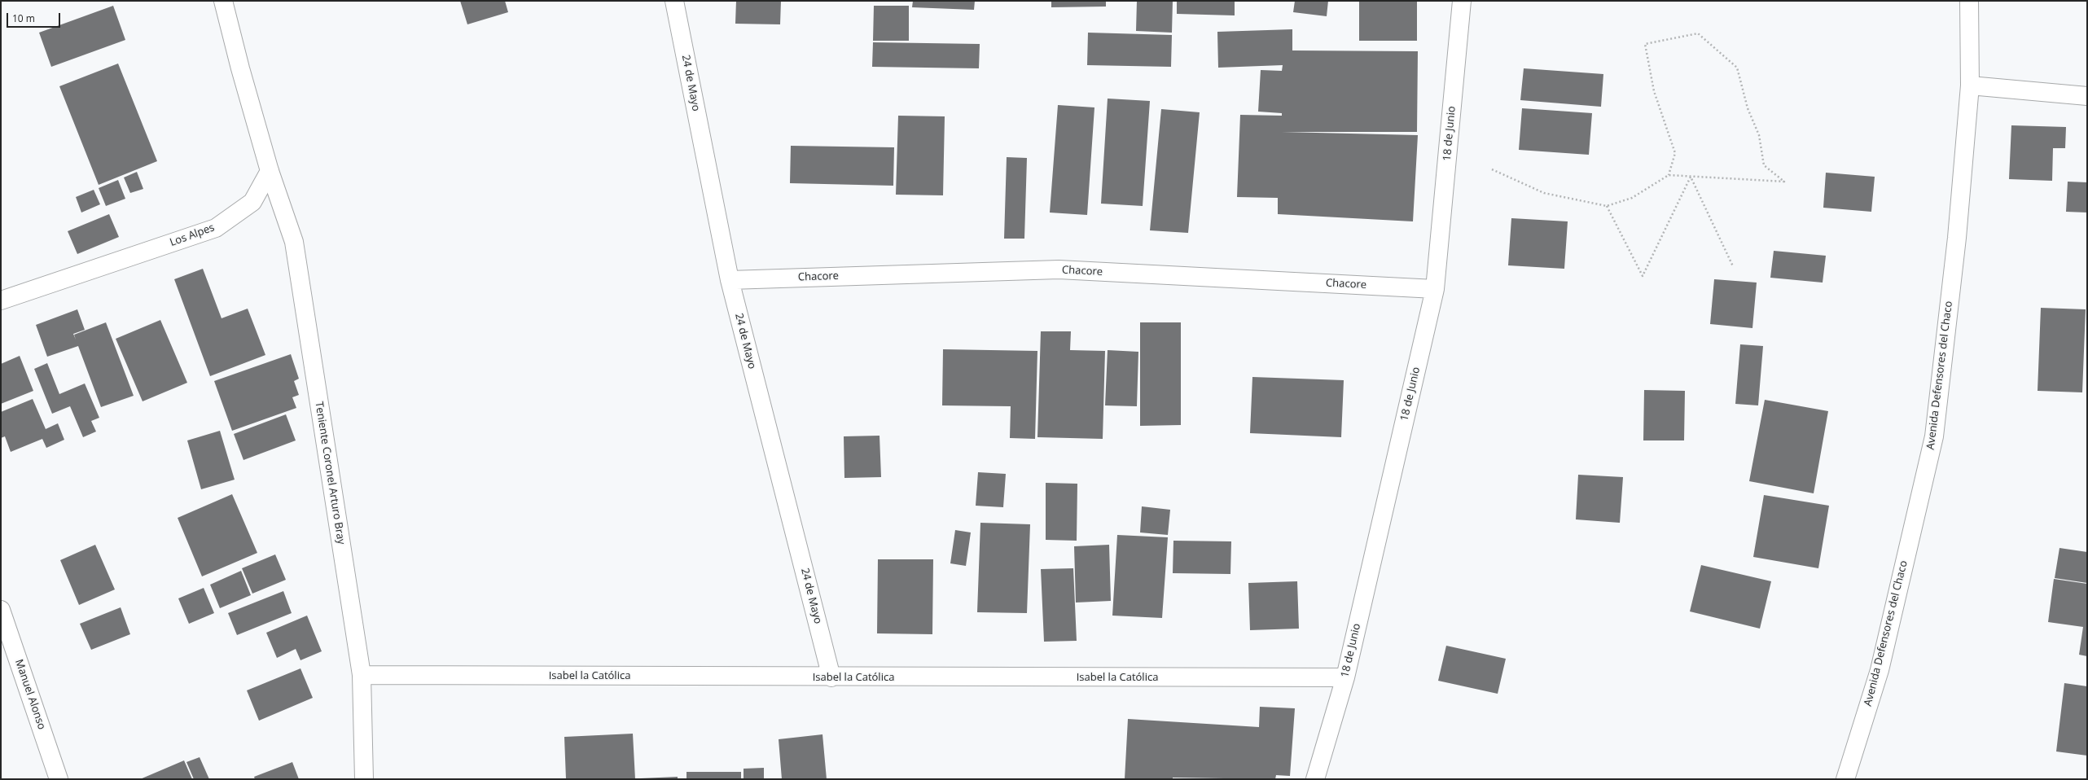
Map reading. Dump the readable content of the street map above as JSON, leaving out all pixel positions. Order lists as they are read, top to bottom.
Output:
{
  "streets": {
    "street": [
      "24 de Mayo",
      "18 de Junio",
      "Los Alpes",
      "Chacore",
      "Avenida Defensores del Chaco",
      "Teniente Coronel Arturo Bray",
      "Isabel la Católica",
      "Manuel Alonso"
    ]
  },
  "crossings": [
    ["24 de Mayo", "Chacore"],
    ["24 de Mayo", "Isabel la Católica"],
    ["18 de Junio", "Chacore"],
    ["18 de Junio", "Isabel la Católica"],
    ["Los Alpes", "Teniente Coronel Arturo Bray"],
    ["Teniente Coronel Arturo Bray", "Isabel la Católica"]
  ],
  "scale_bar": "10 m"
}
